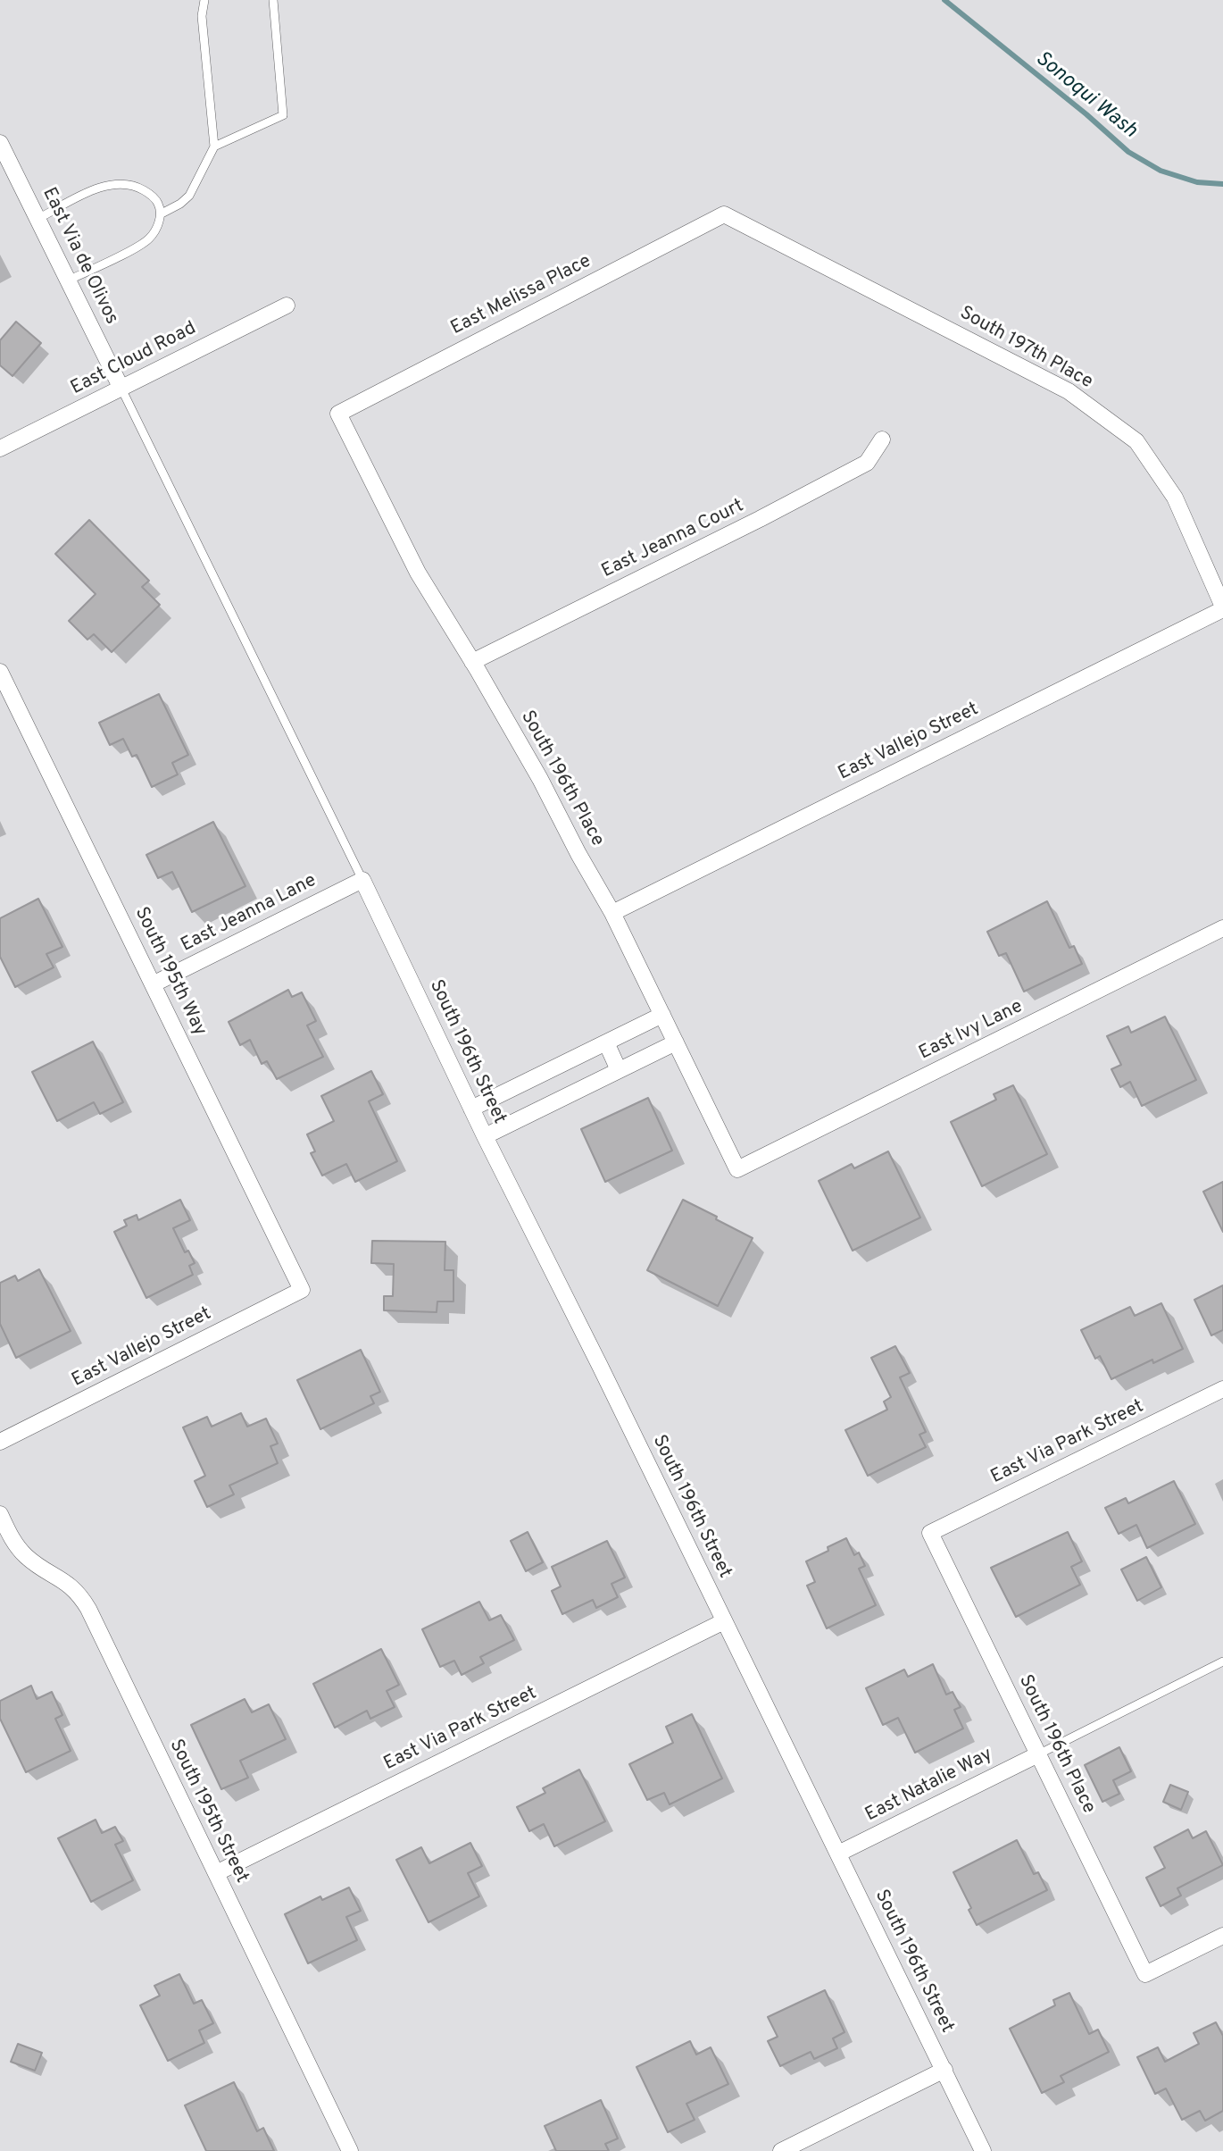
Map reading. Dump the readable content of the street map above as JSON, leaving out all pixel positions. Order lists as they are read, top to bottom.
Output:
{
  "streets": {
    "street": [
      "East Via de Olivos",
      "East Melissa Place",
      "South 197th Place",
      "East Cloud Road",
      "East Jeanna Court",
      "East Vallejo Street",
      "South 196th Place",
      "East Jeanna Lane",
      "South 195th Way",
      "East Ivy Lane",
      "South 196th Street",
      "East Via Park Street",
      "East Natalie Way",
      "South 195th Street"
    ]
  },
  "crossings": [
    ["East Via de Olivos", "East Cloud Road"],
    ["East Melissa Place", "South 197th Place"],
    ["East Melissa Place", "South 196th Place"],
    ["South 197th Place", "East Vallejo Street"],
    ["East Jeanna Court", "South 196th Place"],
    ["East Vallejo Street", "South 196th Place"],
    ["East Vallejo Street", "South 195th Way"],
    ["South 196th Place", "East Ivy Lane"],
    ["South 196th Place", "East Via Park Street"],
    ["South 196th Place", "East Natalie Way"],
    ["East Jeanna Lane", "South 195th Way"],
    ["East Jeanna Lane", "South 196th Street"],
    ["South 196th Street", "East Via Park Street"],
    ["South 196th Street", "East Natalie Way"],
    ["East Via Park Street", "South 195th Street"]
  ],
  "water": ["Sonoqui Wash"]
}
